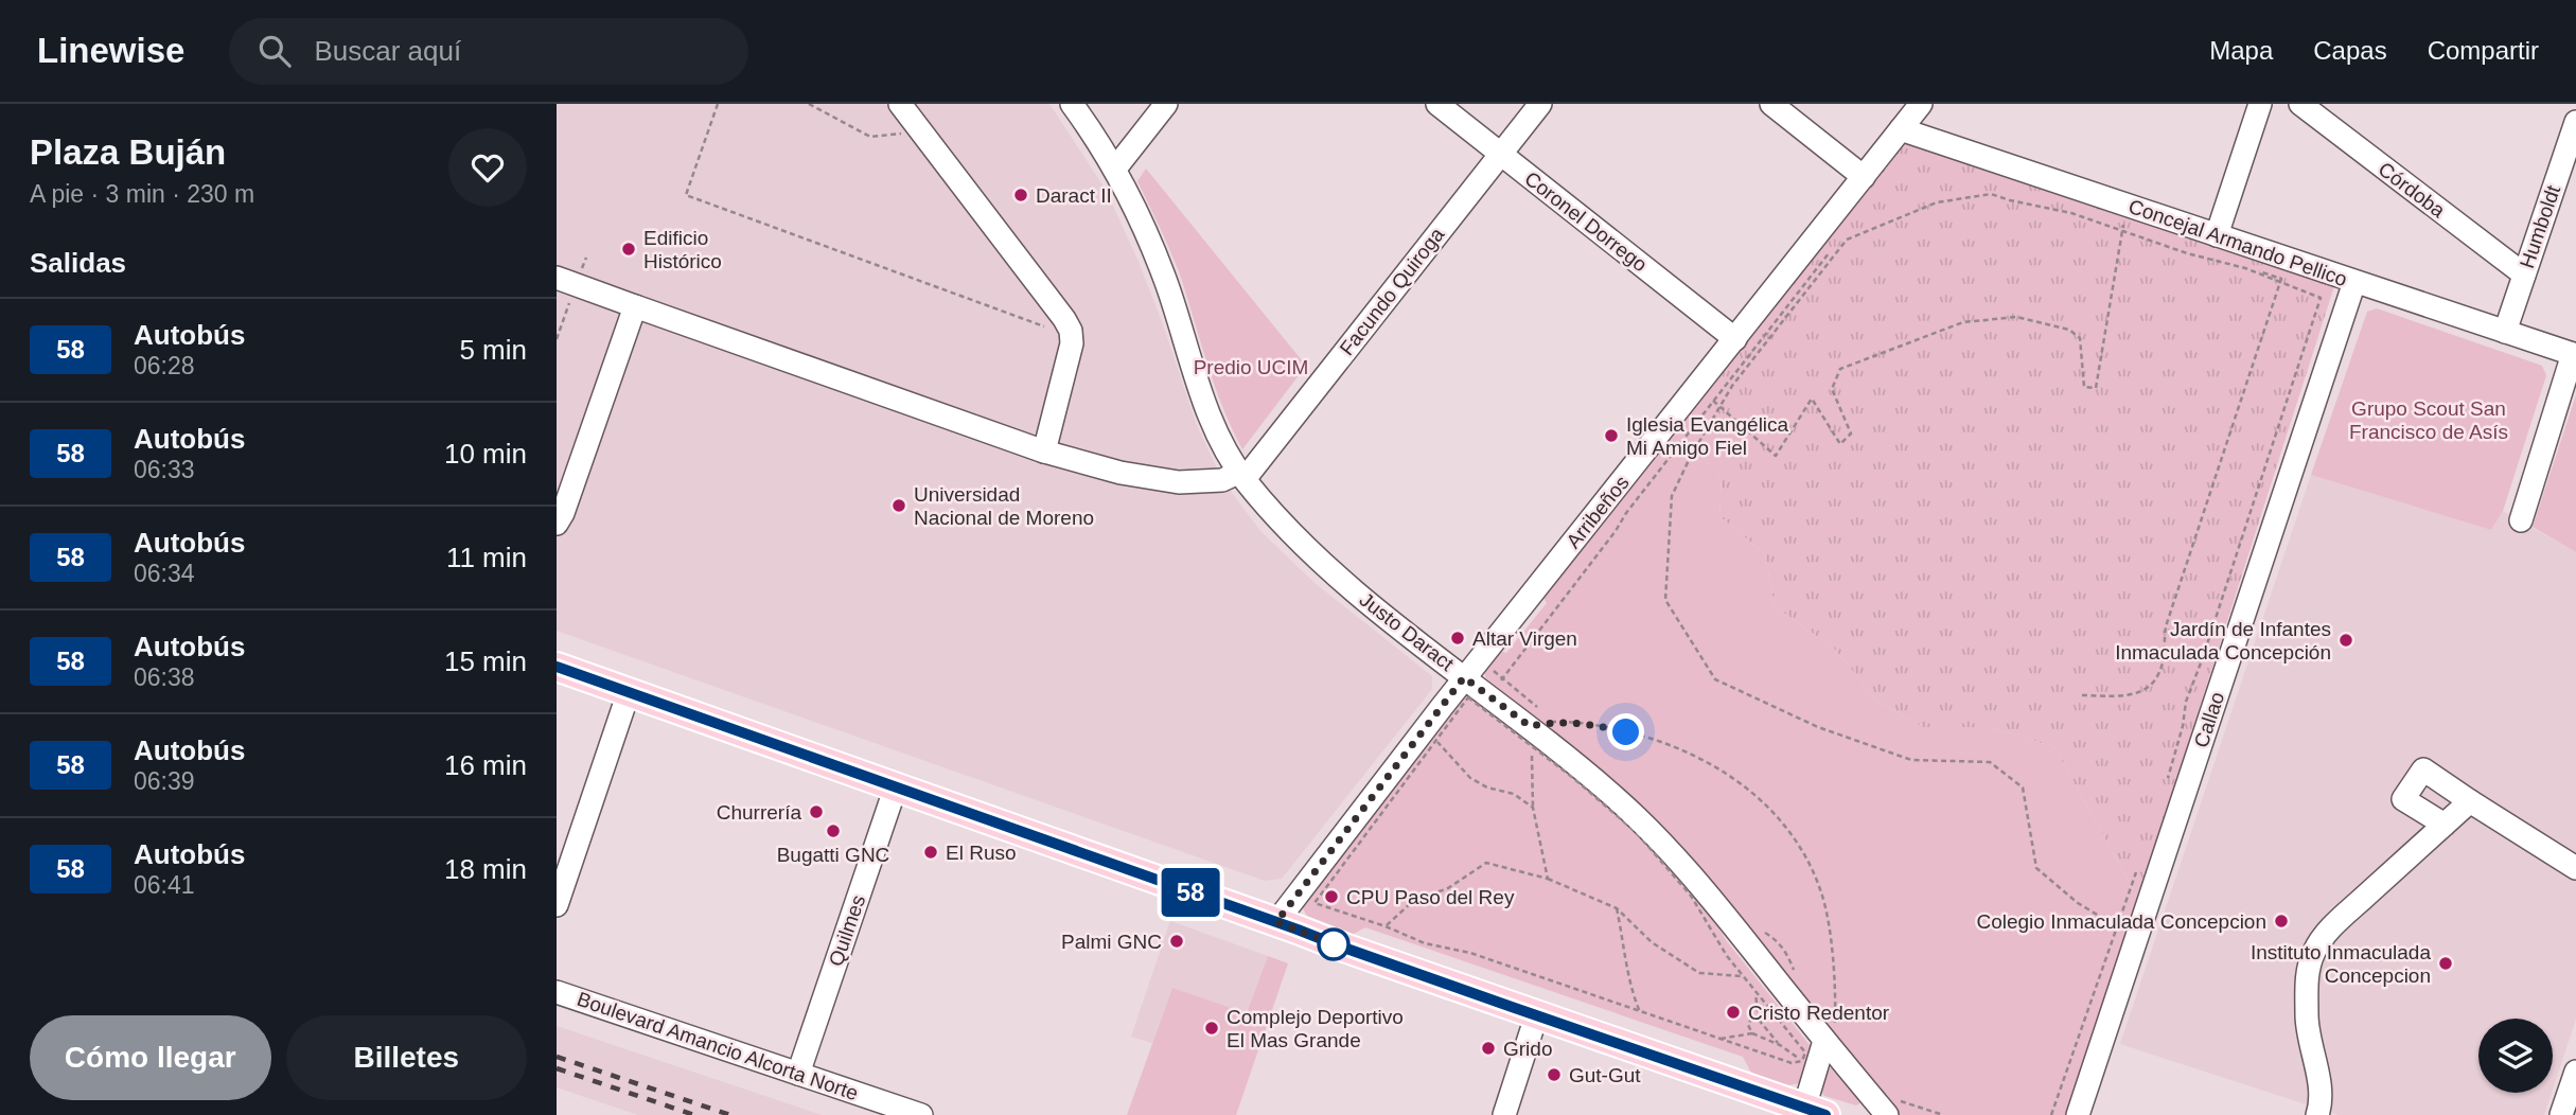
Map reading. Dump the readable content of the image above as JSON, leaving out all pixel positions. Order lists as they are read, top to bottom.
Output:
{
  "streets": {
    "street": [
      "Córdoba",
      "Coronel Dorrego",
      "Humboldt",
      "Concejal Armando Pellico",
      "Facundo Quiroga",
      "Arribeños",
      "Justo Daract",
      "Callao",
      "Quilmes",
      "Boulevard Amancio Alcorta Norte"
    ]
  },
  "crossings": [
    ["Córdoba", "Humboldt"],
    ["Coronel Dorrego", "Facundo Quiroga"],
    ["Coronel Dorrego", "Arribeños"],
    ["Humboldt", "Concejal Armando Pellico"],
    ["Concejal Armando Pellico", "Arribeños"],
    ["Concejal Armando Pellico", "Callao"],
    ["Facundo Quiroga", "Justo Daract"],
    ["Arribeños", "Justo Daract"],
    ["Quilmes", "Boulevard Amancio Alcorta Norte"]
  ],
  "parks": ["Predio UCIM", "Grupo Scout San Francisco de Asís"],
  "places": [
    "Daract II",
    "Edificio Histórico",
    "Iglesia Evangélica Mi Amigo Fiel",
    "Universidad Nacional de Moreno",
    "Altar Virgen",
    "Jardín de Infantes Inmaculada Concepción",
    "Churrería",
    "Bugatti GNC",
    "El Ruso",
    "CPU Paso del Rey",
    "Colegio Inmaculada Concepcion",
    "Palmi GNC",
    "Instituto Inmaculada Concepcion",
    "Cristo Redentor",
    "Complejo Deportivo El Mas Grande",
    "Grido",
    "Gut-Gut"
  ],
  "lines": ["bus line 58"],
  "page": {
    "header": "Linewise",
    "search": "Buscar aquí",
    "nav": ["Mapa", "Capas", "Compartir"],
    "heading": [
      ["Plaza Buján", "A pie · 3 min · 230 m"],
      "Salidas"
    ],
    "on_map": "58",
    "list": [
      {
        "mark": "58",
        "name": "Autobús",
        "note": "06:28",
        "value": "5 min"
      },
      {
        "mark": "58",
        "name": "Autobús",
        "note": "06:33",
        "value": "10 min"
      },
      {
        "mark": "58",
        "name": "Autobús",
        "note": "06:34",
        "value": "11 min"
      },
      {
        "mark": "58",
        "name": "Autobús",
        "note": "06:38",
        "value": "15 min"
      },
      {
        "mark": "58",
        "name": "Autobús",
        "note": "06:39",
        "value": "16 min"
      },
      {
        "mark": "58",
        "name": "Autobús",
        "note": "06:41",
        "value": "18 min"
      }
    ],
    "buttons": ["Cómo llegar", "Billetes"]
  }
}
